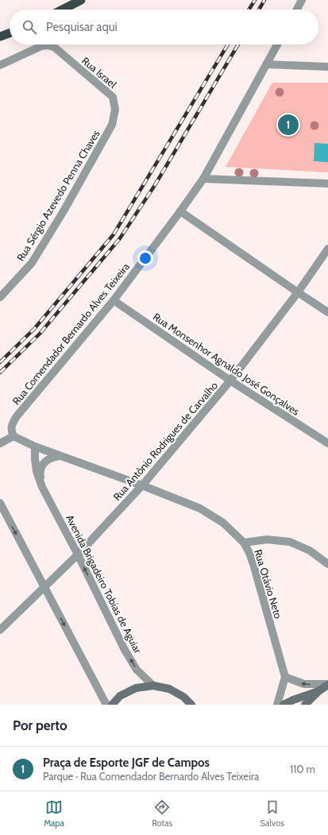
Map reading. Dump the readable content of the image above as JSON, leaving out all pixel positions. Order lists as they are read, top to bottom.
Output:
{
  "streets": {
    "street": [
      "Rua Israel",
      "Rua Sérgio Azevedo Penna Chaves",
      "Rua Comendador Bernardo Alves Teixeira",
      "Rua Monsenhor Agnaldo José Gonçalves",
      "Rua Antônio Rodrigues de Carvalho",
      "Avenida Brigadeiro Tobias de Aguiar",
      "Rua Otávio Neto"
    ]
  },
  "crossings": [
    ["Rua Israel", "Rua Sérgio Azevedo Penna Chaves"],
    ["Rua Comendador Bernardo Alves Teixeira", "Rua Monsenhor Agnaldo José Gonçalves"],
    ["Rua Comendador Bernardo Alves Teixeira", "Rua Otávio Neto"],
    ["Rua Monsenhor Agnaldo José Gonçalves", "Rua Antônio Rodrigues de Carvalho"],
    ["Rua Antônio Rodrigues de Carvalho", "Avenida Brigadeiro Tobias de Aguiar"],
    ["Rua Antônio Rodrigues de Carvalho", "Rua Otávio Neto"],
    ["Avenida Brigadeiro Tobias de Aguiar", "Rua Otávio Neto"]
  ],
  "page": {
    "search": "Pesquisar aqui",
    "pins": "1",
    "heading": "Por perto",
    "list": [
      {
        "mark": "1",
        "name": "Praça de Esporte JGF de Campos",
        "note": "Parque · Rua Comendador Bernardo Alves Teixeira",
        "value": "110 m"
      }
    ],
    "nav": ["Mapa", "Rotas", "Salvos"]
  }
}
